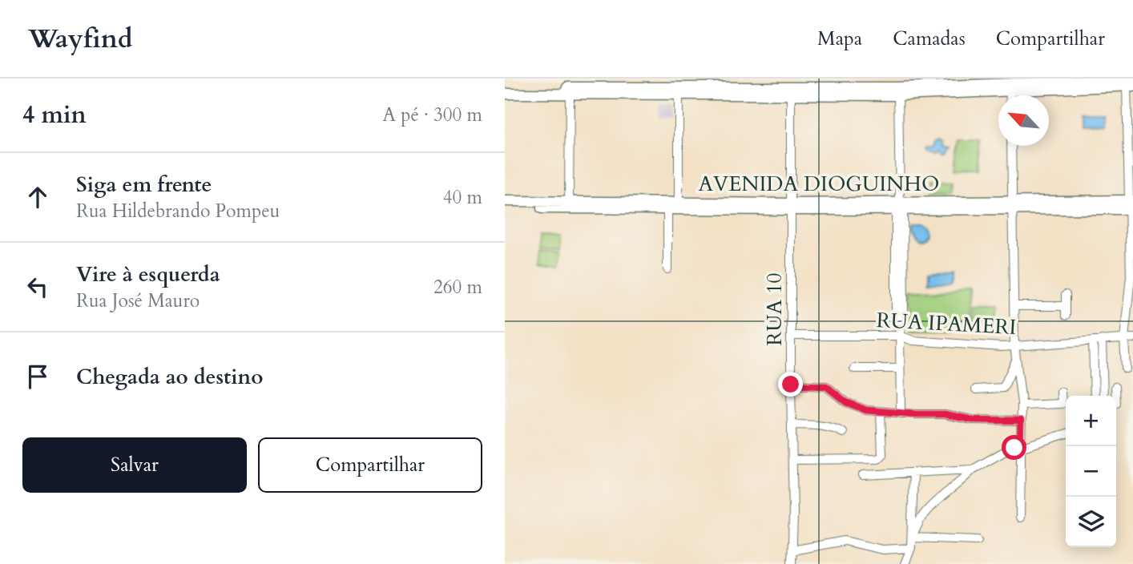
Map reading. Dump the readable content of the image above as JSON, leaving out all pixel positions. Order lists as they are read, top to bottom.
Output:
{
  "streets": {
    "main road": ["AVENIDA DIOGUINHO"],
    "street": ["RUA 10", "RUA IPAMERI"]
  },
  "crossings": [
    ["AVENIDA DIOGUINHO", "RUA 10"],
    ["RUA 10", "RUA IPAMERI"]
  ],
  "north": "top left",
  "page": {
    "header": "Wayfind",
    "nav": ["Mapa", "Camadas", "Compartilhar"],
    "heading": ["4 min", "A pé · 300 m"],
    "list": [
      ["Siga em frente", "Rua Hildebrando Pompeu", "40 m"],
      ["Vire à esquerda", "Rua José Mauro", "260 m"],
      "Chegada ao destino"
    ],
    "map_buttons": ["+", "−"],
    "buttons": ["Salvar", "Compartilhar"]
  }
}
